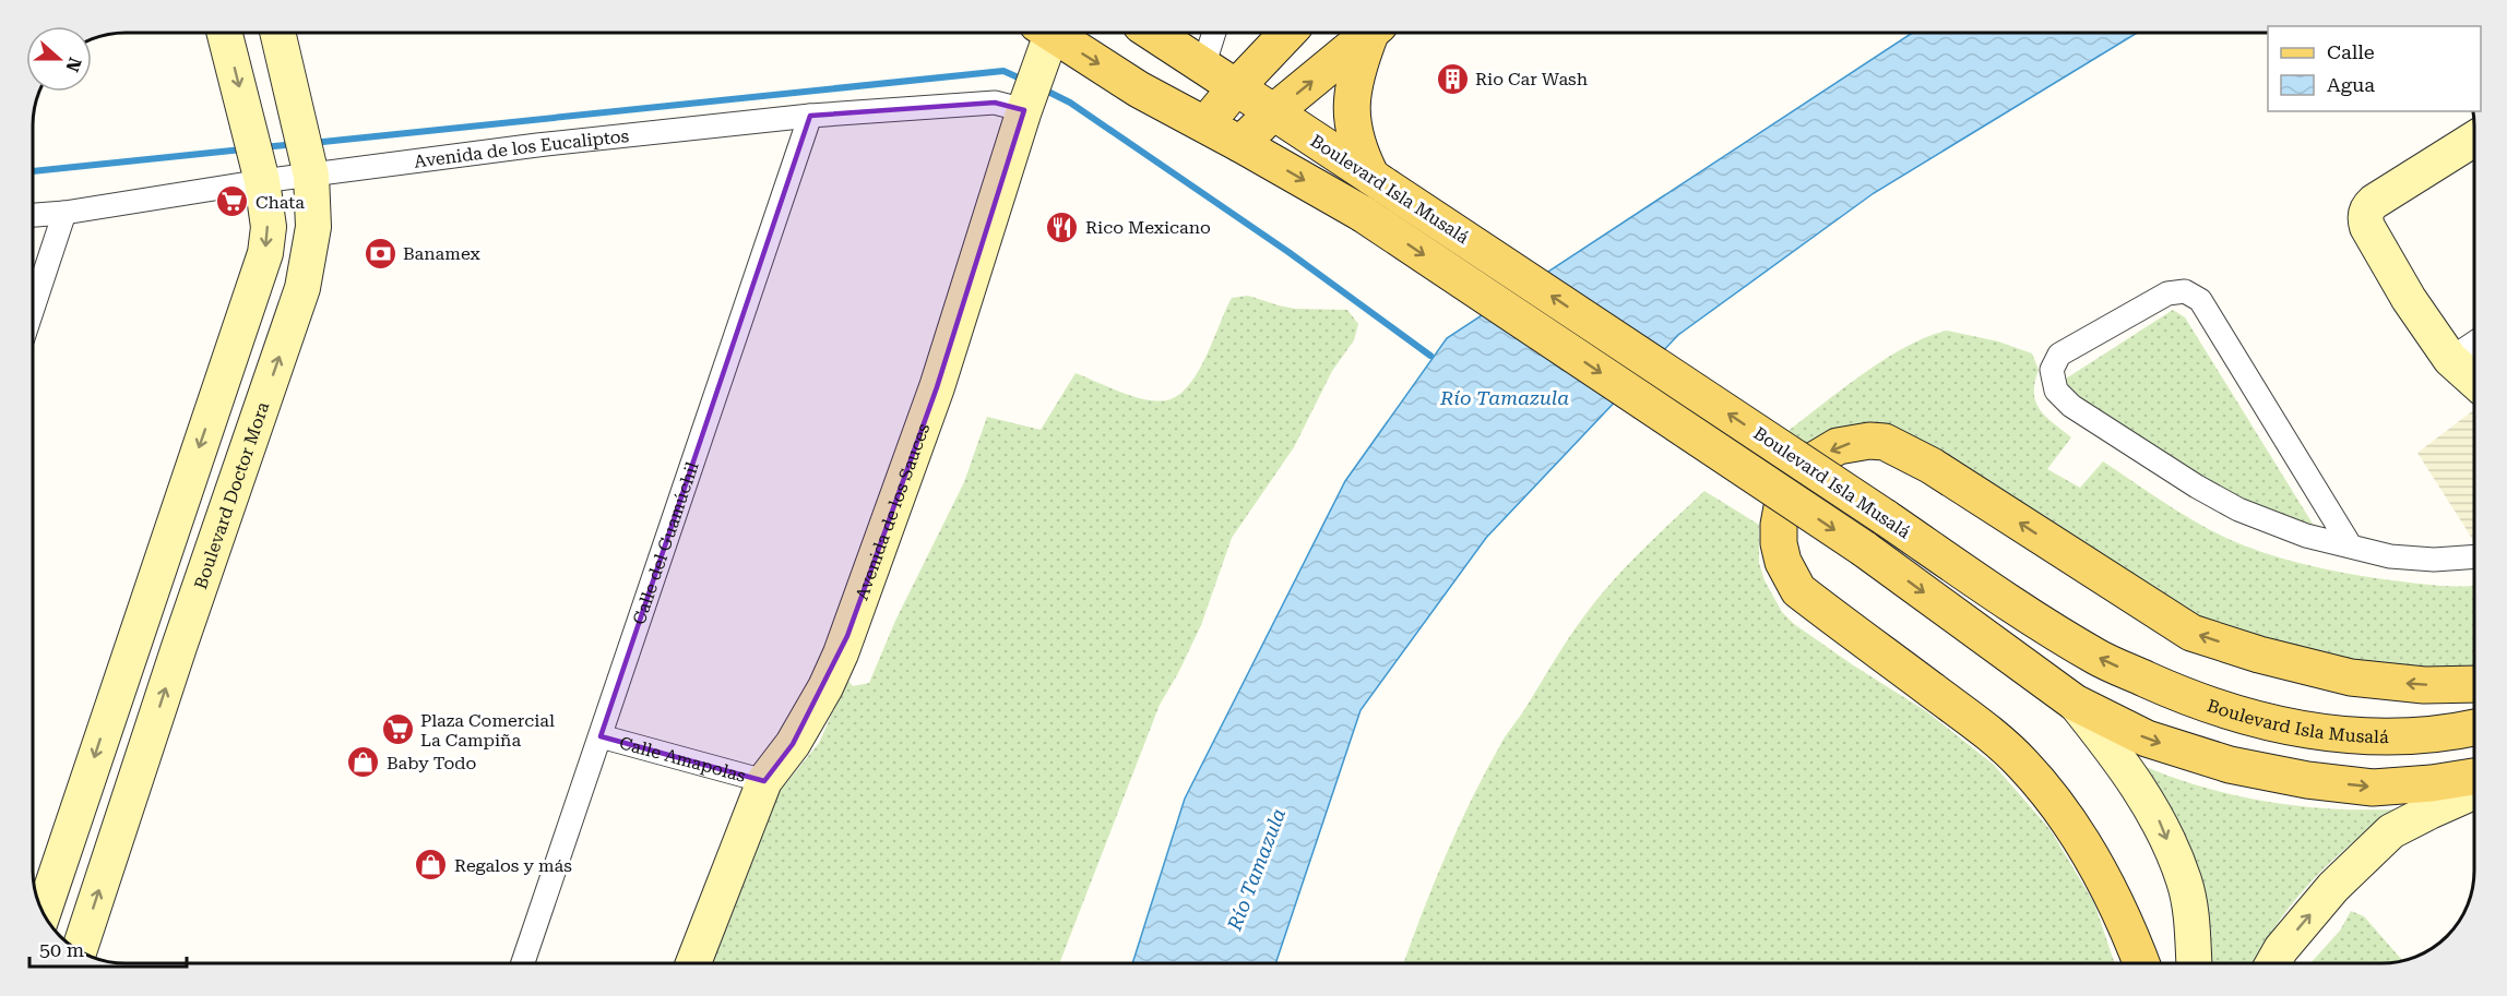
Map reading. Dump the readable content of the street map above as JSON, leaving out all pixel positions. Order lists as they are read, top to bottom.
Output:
{
  "streets": {
    "main road": ["Boulevard Isla Musalá"],
    "street": [
      "Avenida de los Eucaliptos",
      "Boulevard Doctor Mora",
      "Avenida de los Sauces",
      "Calle del Guamúchil",
      "Calle Amapolas"
    ]
  },
  "crossings": [
    ["Avenida de los Eucaliptos", "Boulevard Doctor Mora"],
    ["Avenida de los Eucaliptos", "Avenida de los Sauces"],
    ["Avenida de los Eucaliptos", "Calle del Guamúchil"],
    ["Boulevard Isla Musalá", "Avenida de los Sauces"],
    ["Avenida de los Sauces", "Calle Amapolas"],
    ["Calle del Guamúchil", "Calle Amapolas"]
  ],
  "water": ["Río Tamazula"],
  "places": {
    "building": ["Rio Car Wash"],
    "supermarket": ["Chata", "Plaza Comercial La Campiña"],
    "restaurant": ["Rico Mexicano"],
    "bank": ["Banamex"],
    "shop": ["Baby Todo", "Regalos y más"]
  },
  "legend": ["Calle", "Agua"],
  "scale_bar": "50 m",
  "north": "right"
}
